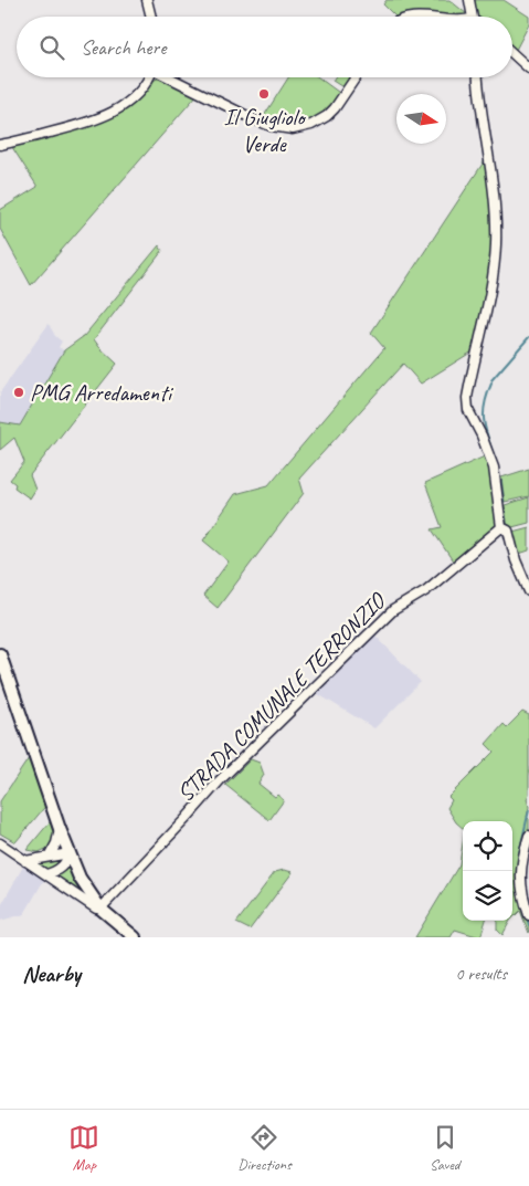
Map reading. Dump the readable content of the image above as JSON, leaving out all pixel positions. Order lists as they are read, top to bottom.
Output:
{
  "streets": {
    "street": ["STRADA COMUNALE TERRONZIO"]
  },
  "places": ["Il Giugliolo Verde", "PMG Arredamenti"],
  "north": "right",
  "page": {
    "search": "Search here",
    "heading": ["Nearby", "0 results"],
    "nav": ["Map", "Directions", "Saved"]
  }
}
